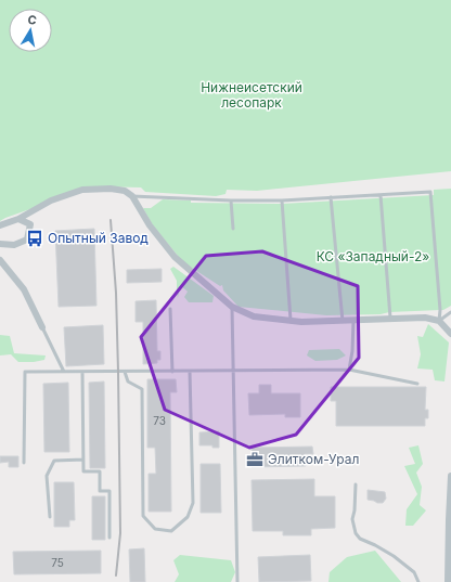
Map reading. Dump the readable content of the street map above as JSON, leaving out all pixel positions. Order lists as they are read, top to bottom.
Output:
{
  "parks": ["Нижнеисетский лесопарк", "КС «Западный-2»"],
  "places": {
    "bus stop": ["Опытный Завод"],
    "office": ["Элитком-Урал"]
  },
  "house_numbers": ["73", "75"],
  "north": "top"
}
